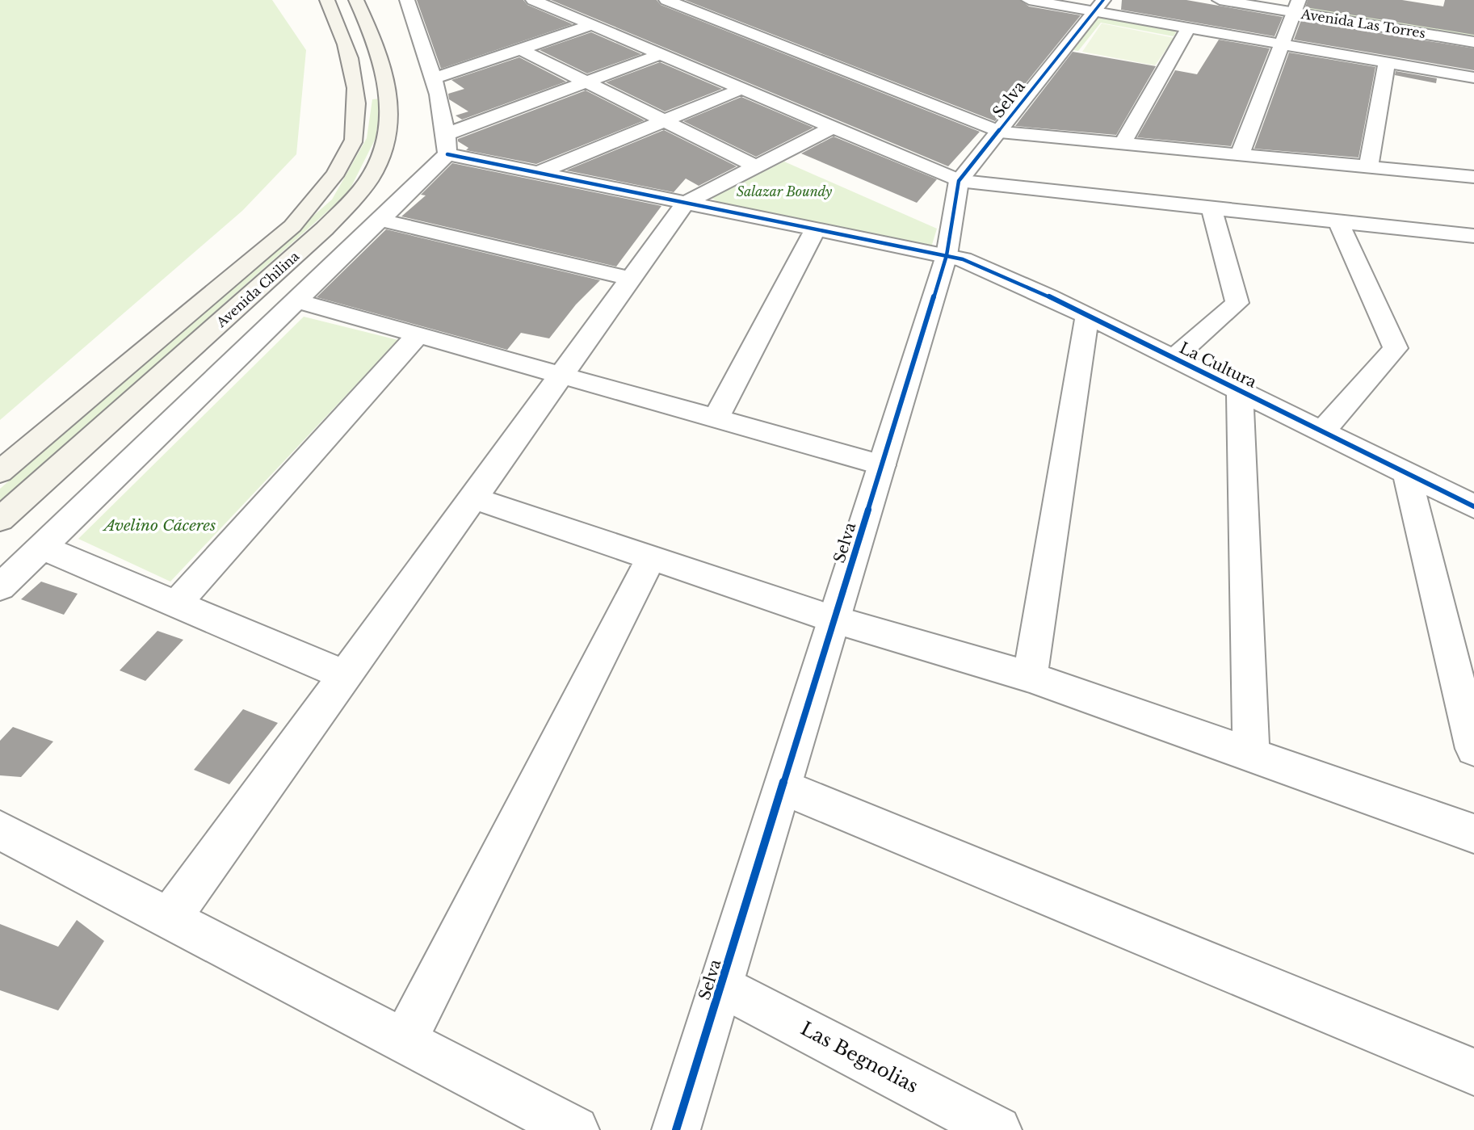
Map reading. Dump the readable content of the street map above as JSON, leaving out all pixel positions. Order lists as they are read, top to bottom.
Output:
{
  "streets": {
    "main road": ["Avenida Chilina"],
    "street": [
      "Avenida Las Torres",
      "Selva",
      "La Cultura",
      "Las Begnolias"
    ]
  },
  "crossings": [
    ["Selva", "La Cultura"],
    ["Selva", "Las Begnolias"]
  ],
  "parks": ["Salazar Boundy", "Avelino Cáceres"]
}
